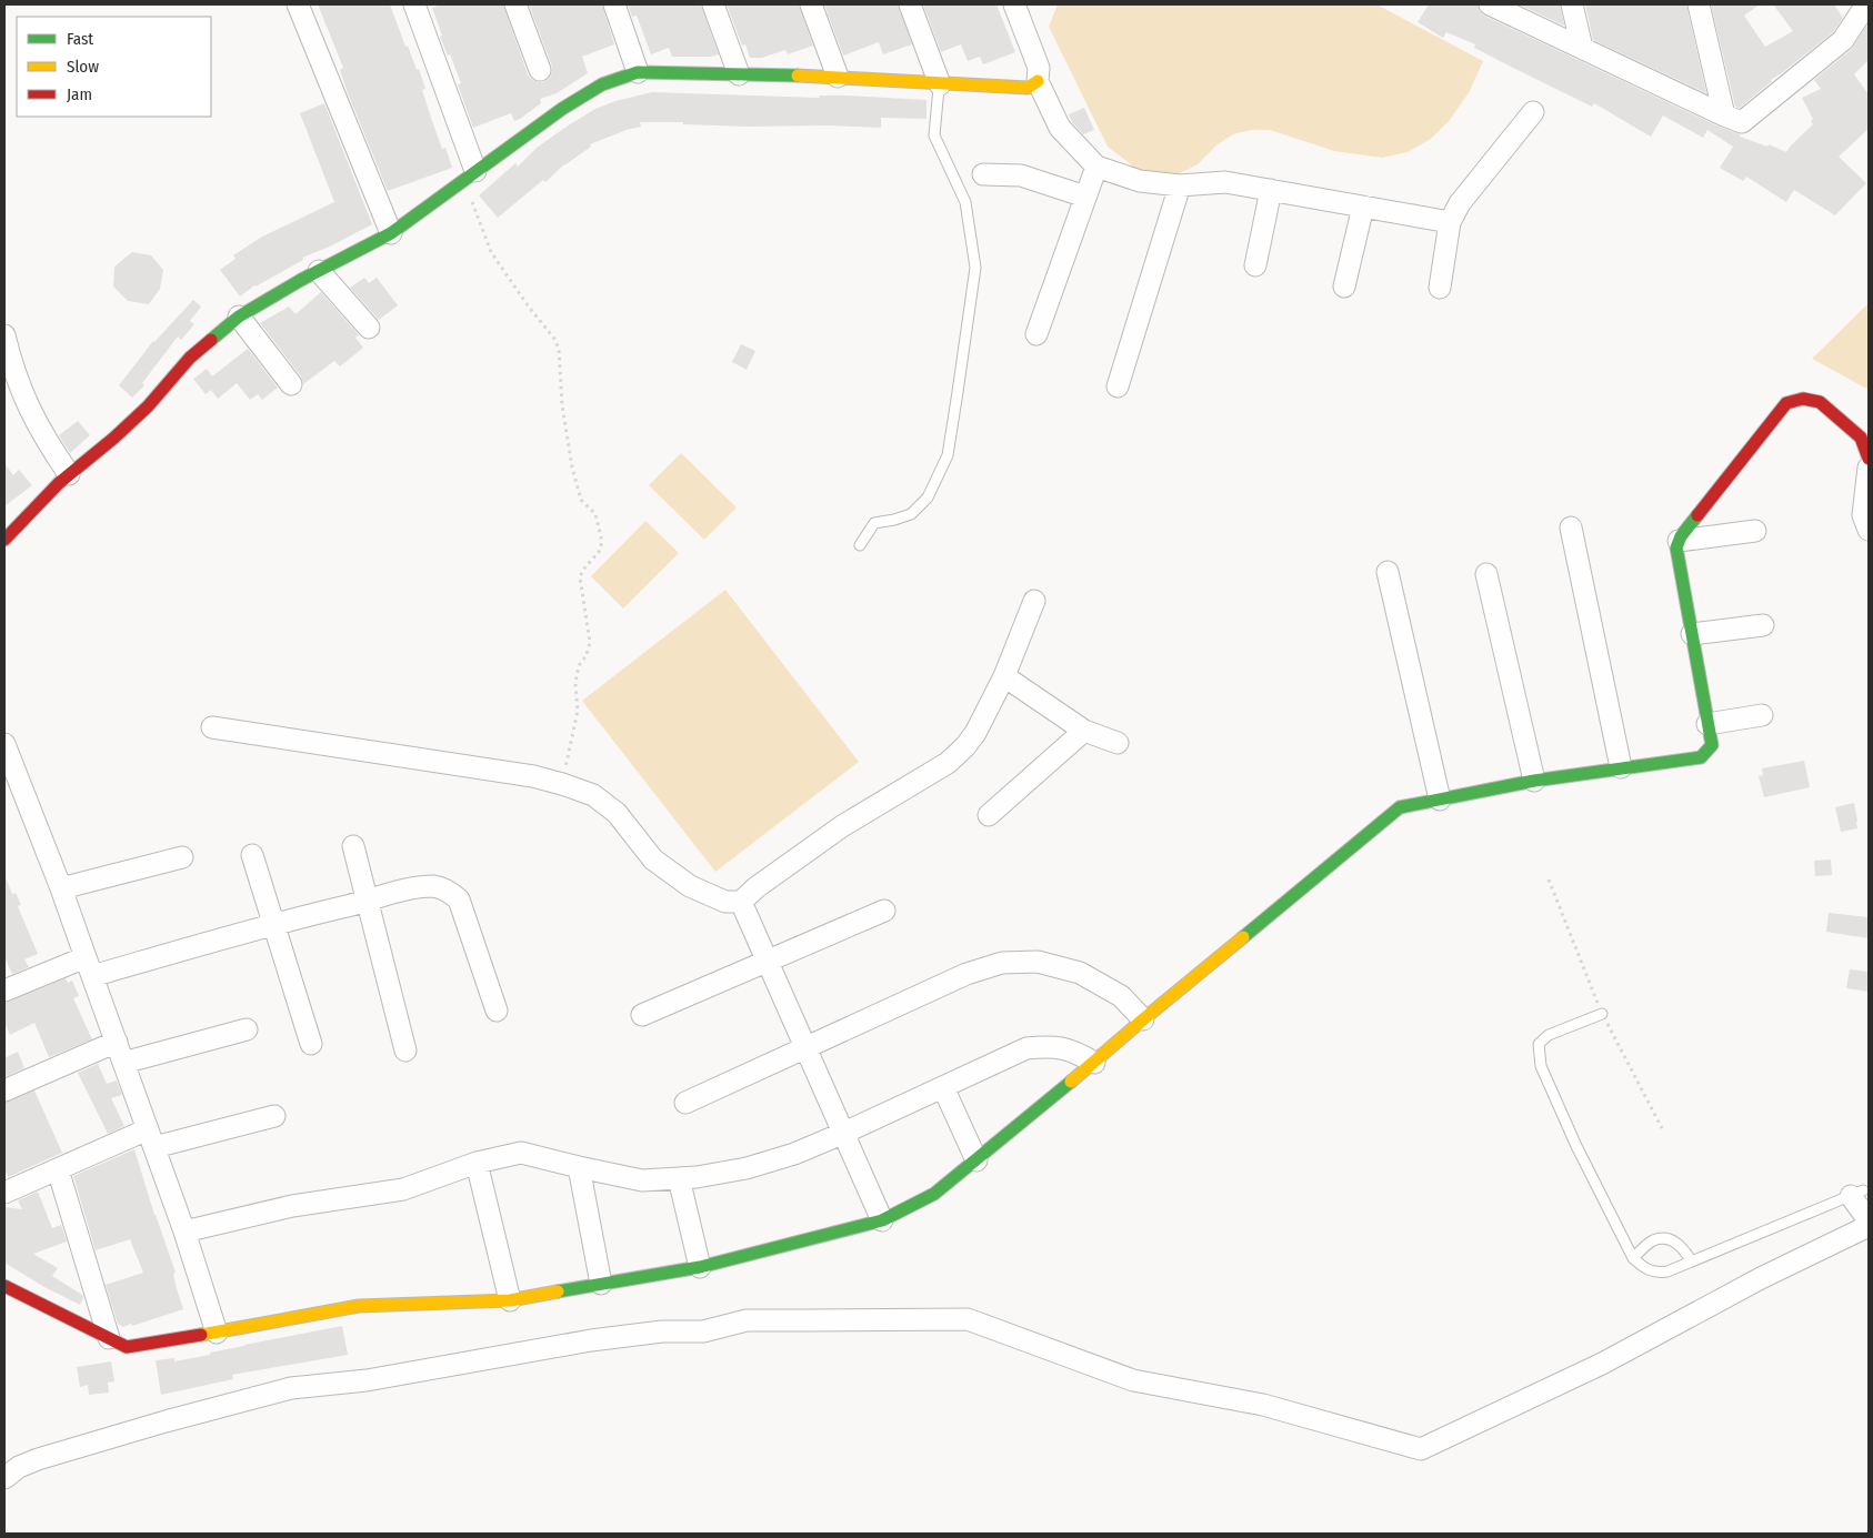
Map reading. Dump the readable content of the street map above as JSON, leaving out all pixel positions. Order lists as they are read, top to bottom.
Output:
{
  "legend": ["Fast", "Slow", "Jam"]
}
